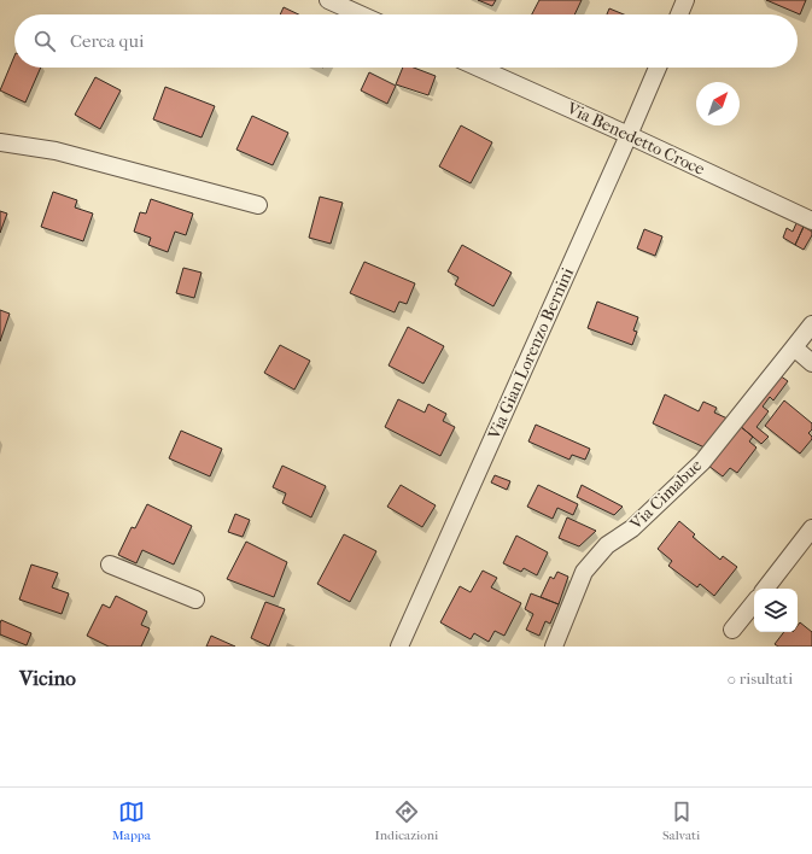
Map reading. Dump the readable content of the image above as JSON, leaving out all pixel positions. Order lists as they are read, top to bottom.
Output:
{
  "streets": {
    "street": ["Via Benedetto Croce", "Via Gian Lorenzo Bernini", "Via Cimabue"]
  },
  "crossings": [
    ["Via Benedetto Croce", "Via Gian Lorenzo Bernini"]
  ],
  "north": "top right",
  "page": {
    "search": "Cerca qui",
    "heading": ["Vicino", "0 risultati"],
    "nav": ["Mappa", "Indicazioni", "Salvati"]
  }
}
